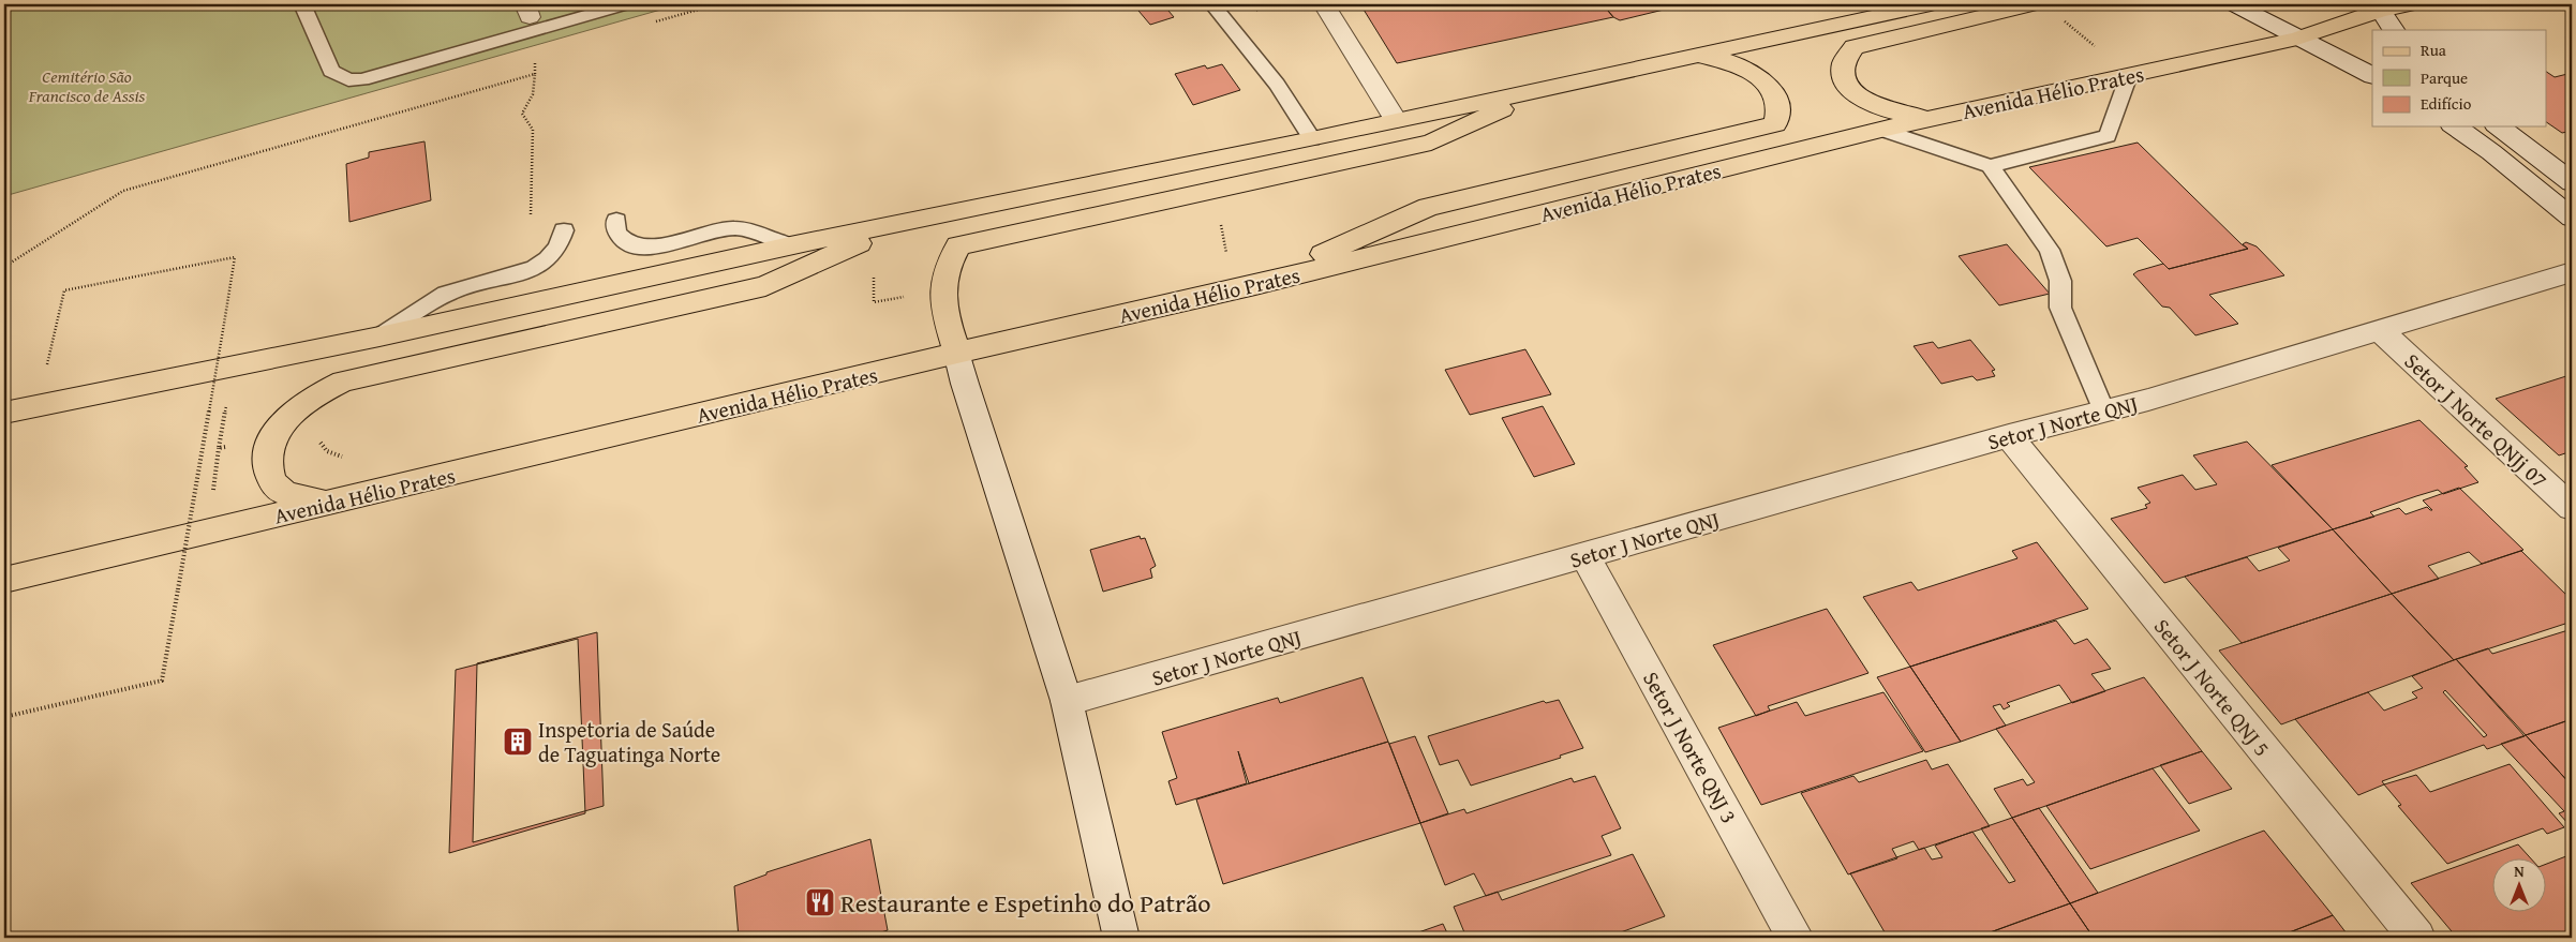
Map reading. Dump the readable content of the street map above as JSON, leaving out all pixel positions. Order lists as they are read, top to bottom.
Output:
{
  "streets": {
    "main road": ["Avenida Hélio Prates"],
    "street": [
      "Setor J Norte QNJj 07",
      "Setor J Norte QNJ",
      "Setor J Norte QNJ 5",
      "Setor J Norte QNJ 3"
    ]
  },
  "crossings": [
    ["Setor J Norte QNJj 07", "Setor J Norte QNJ"],
    ["Setor J Norte QNJ", "Setor J Norte QNJ 5"],
    ["Setor J Norte QNJ", "Setor J Norte QNJ 3"]
  ],
  "parks": ["Cemitério São Francisco de Assis"],
  "places": {
    "building": ["Inspetoria de Saúde de Taguatinga Norte"],
    "restaurant": ["Restaurante e Espetinho do Patrão"]
  },
  "legend": ["Rua", "Parque", "Edifício"],
  "north": "top"
}
